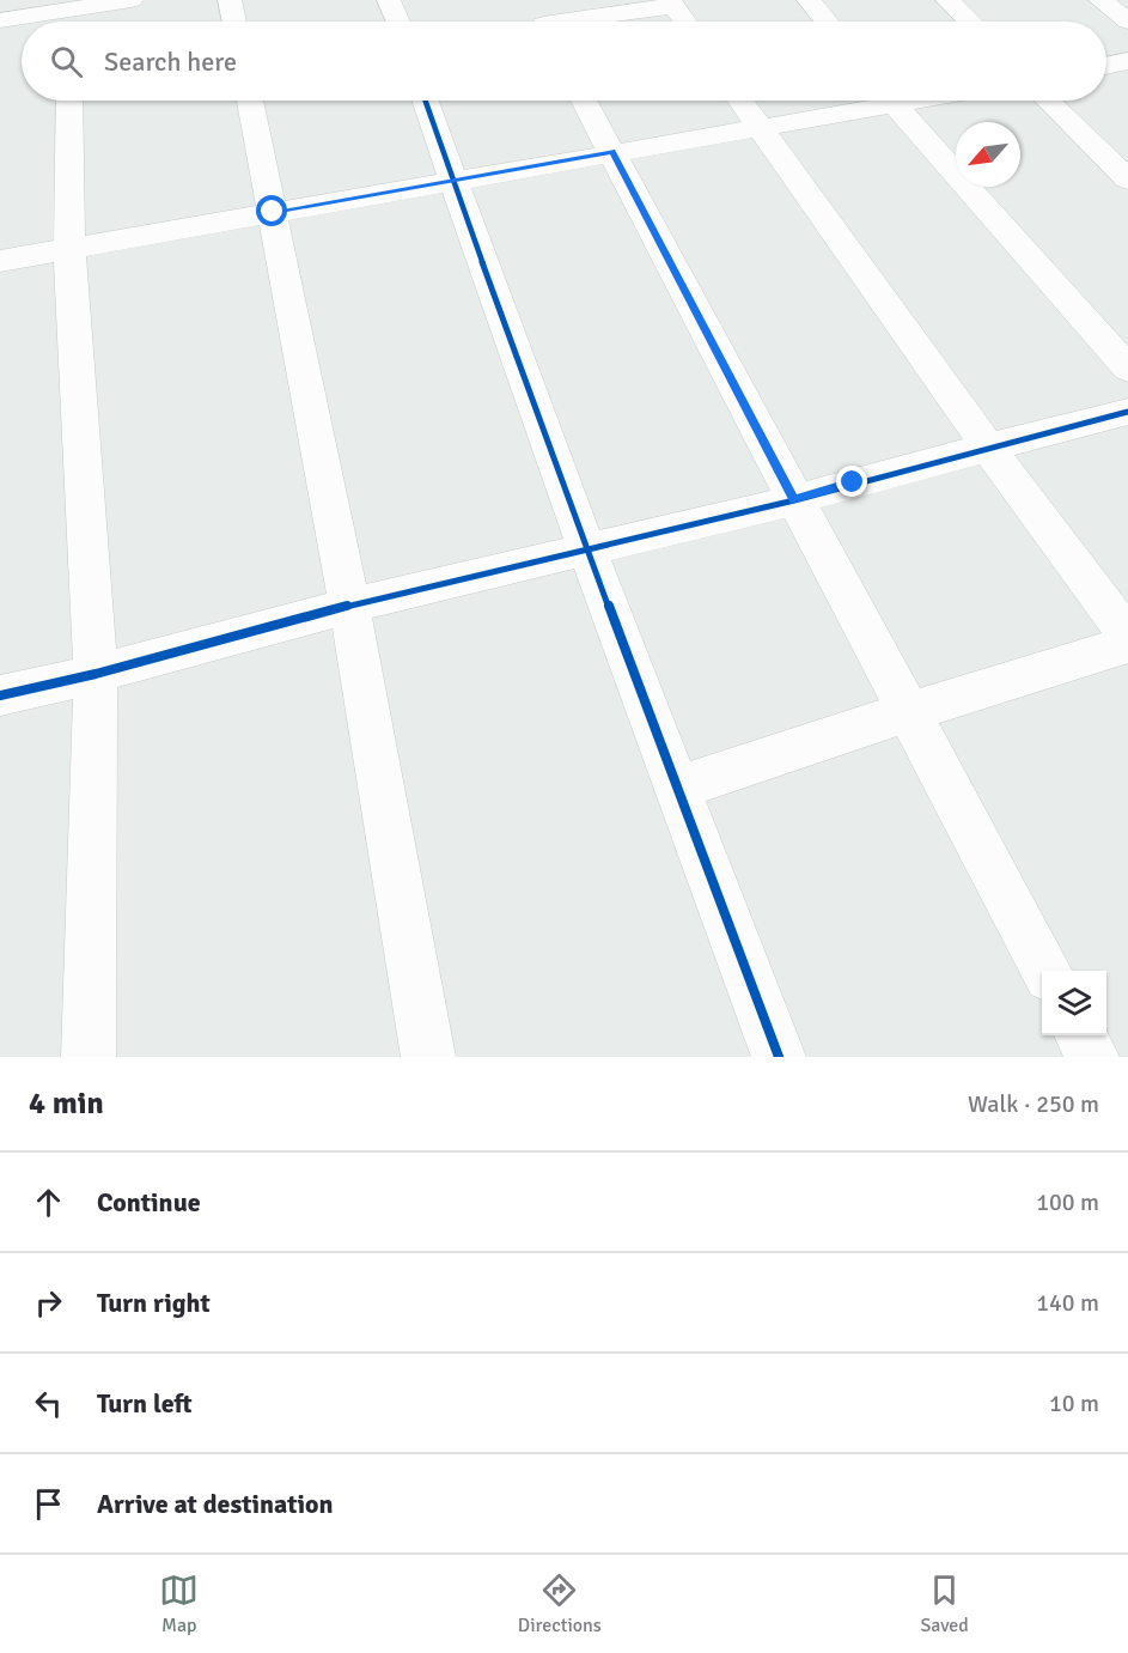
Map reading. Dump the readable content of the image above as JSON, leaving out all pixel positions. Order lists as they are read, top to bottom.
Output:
{
  "north": "bottom left",
  "page": {
    "search": "Search here",
    "heading": ["4 min", "Walk · 250 m"],
    "list": [
      ["Continue", "100 m"],
      ["Turn right", "140 m"],
      ["Turn left", "10 m"],
      "Arrive at destination"
    ],
    "nav": ["Map", "Directions", "Saved"]
  }
}
